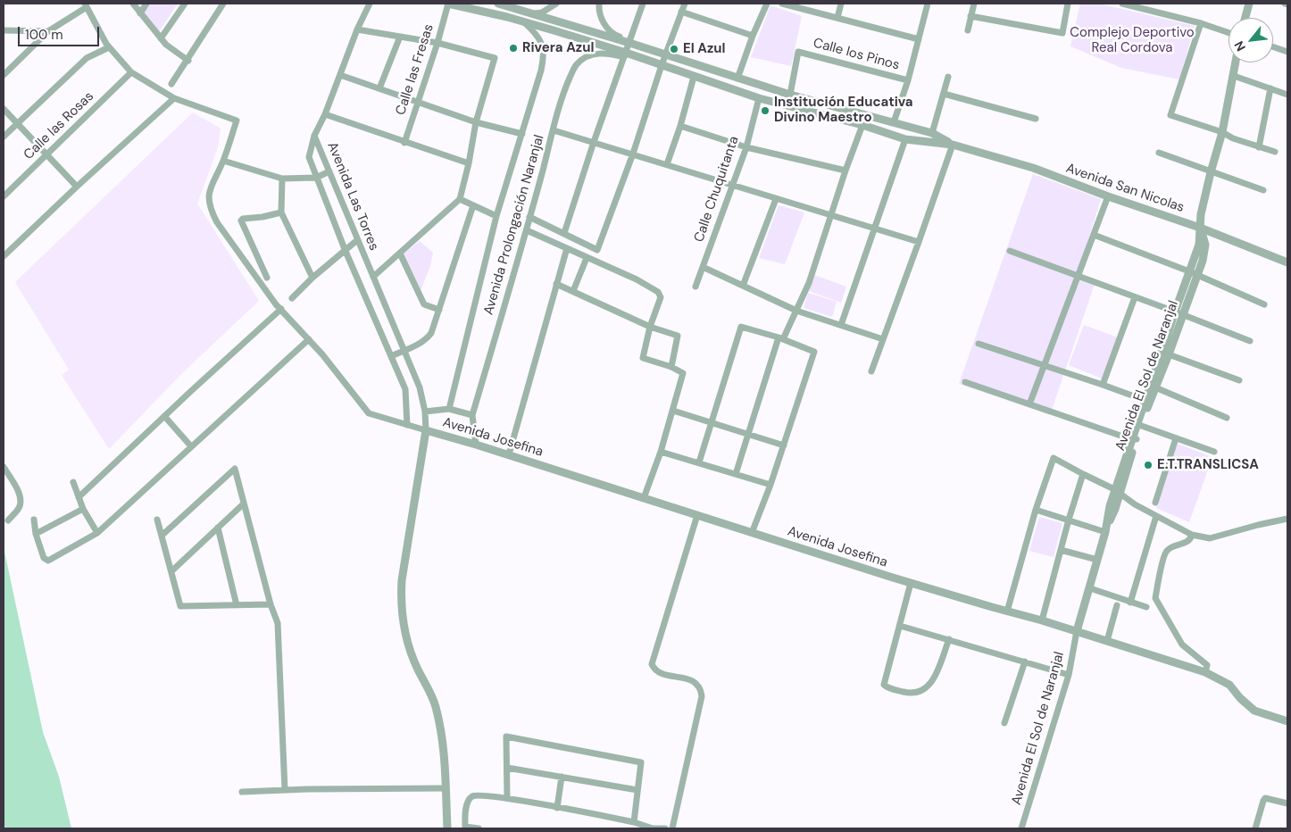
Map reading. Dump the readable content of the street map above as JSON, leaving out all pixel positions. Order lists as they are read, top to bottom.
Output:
{
  "streets": {
    "street": [
      "Calle los Pinos",
      "Calle las Fresas",
      "Calle las Rosas",
      "Avenida San Nicolas",
      "Calle Chuquitanta",
      "Avenida Las Torres",
      "Avenida Prolongación Naranjal",
      "Avenida El Sol de Naranjal",
      "Avenida Josefina"
    ]
  },
  "crossings": [
    ["Calle los Pinos", "Avenida San Nicolas"],
    ["Calle las Fresas", "Avenida San Nicolas"],
    ["Avenida San Nicolas", "Calle Chuquitanta"],
    ["Avenida San Nicolas", "Avenida Prolongación Naranjal"],
    ["Avenida San Nicolas", "Avenida El Sol de Naranjal"],
    ["Avenida Las Torres", "Avenida Josefina"],
    ["Avenida Prolongación Naranjal", "Avenida Josefina"],
    ["Avenida El Sol de Naranjal", "Avenida Josefina"]
  ],
  "parks": ["Complejo Deportivo Real Cordova"],
  "places": [
    "Rivera Azul",
    "El Azul",
    "Institución Educativa Divino Maestro",
    "E.T.TRANSLICSA"
  ],
  "scale_bar": "100 m",
  "north": "bottom left"
}
